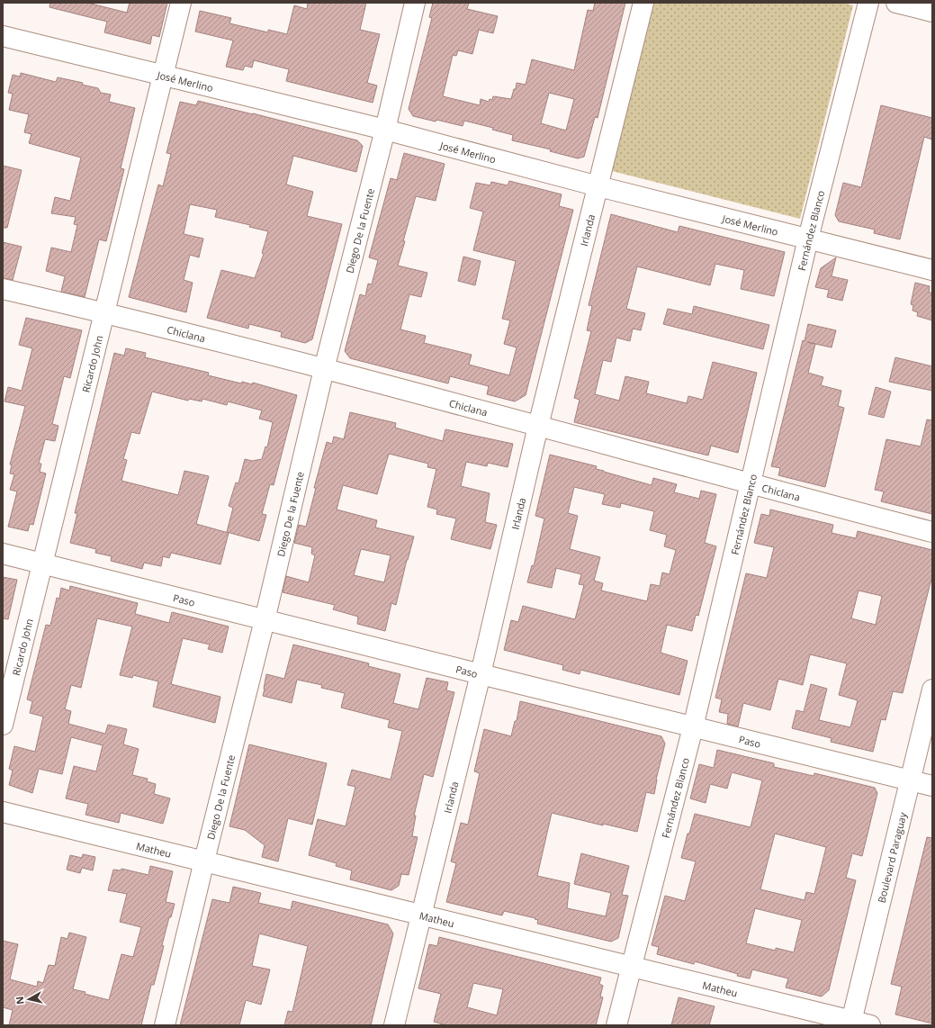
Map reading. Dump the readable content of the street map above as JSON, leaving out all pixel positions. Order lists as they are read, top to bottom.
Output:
{
  "streets": {
    "street": [
      "José Merlino",
      "Diego De la Fuente",
      "Irlanda",
      "Fernández Blanco",
      "Chiclana",
      "Ricardo John",
      "Paso",
      "Matheu",
      "Boulevard Paraguay"
    ]
  },
  "crossings": [
    ["José Merlino", "Diego De la Fuente"],
    ["José Merlino", "Irlanda"],
    ["José Merlino", "Fernández Blanco"],
    ["José Merlino", "Ricardo John"],
    ["Diego De la Fuente", "Chiclana"],
    ["Diego De la Fuente", "Paso"],
    ["Diego De la Fuente", "Matheu"],
    ["Irlanda", "Chiclana"],
    ["Irlanda", "Paso"],
    ["Irlanda", "Matheu"],
    ["Fernández Blanco", "Chiclana"],
    ["Fernández Blanco", "Paso"],
    ["Fernández Blanco", "Matheu"],
    ["Chiclana", "Ricardo John"],
    ["Ricardo John", "Paso"],
    ["Paso", "Boulevard Paraguay"],
    ["Matheu", "Boulevard Paraguay"]
  ],
  "north": "left"
}
